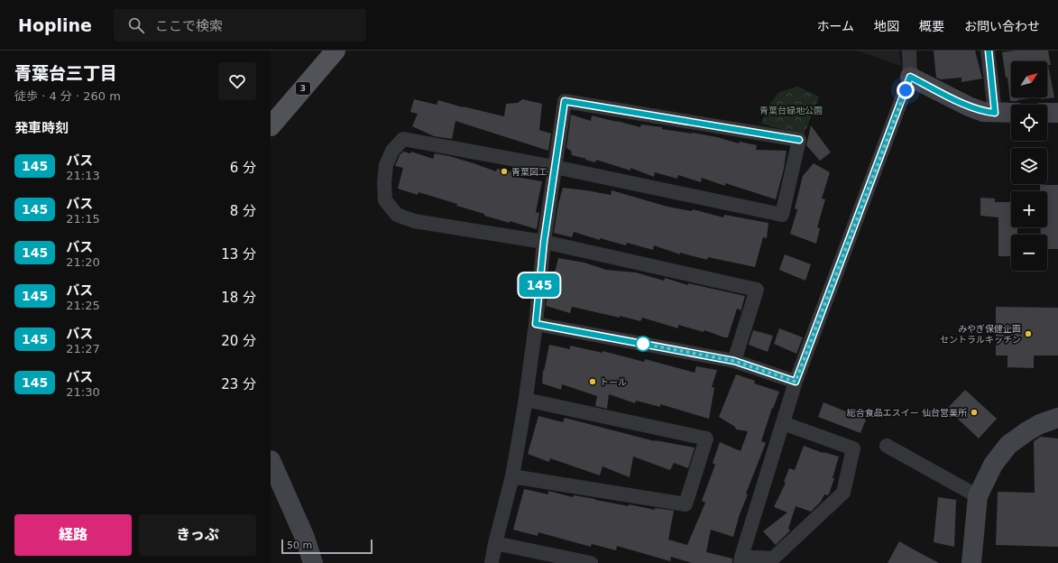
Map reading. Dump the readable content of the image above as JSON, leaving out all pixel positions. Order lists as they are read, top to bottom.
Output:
{
  "streets": {
    "main road": ["3"]
  },
  "parks": ["青葉台緑地公園"],
  "places": [
    "青葉図工",
    "みやぎ保健企画 セントラルキッチン",
    "トール",
    "総合食品エスイー 仙台営業所"
  ],
  "lines": ["bus line 145"],
  "scale_bar": "50 m",
  "north": "top right",
  "page": {
    "header": "Hopline",
    "search": "ここで検索",
    "nav": [
      "ホーム",
      "地図",
      "概要",
      "お問い合わせ"
    ],
    "heading": [
      ["青葉台三丁目", "徒歩 · 4 分 · 260 m"],
      "発車時刻"
    ],
    "on_map": "145",
    "map_buttons": ["+", "−"],
    "list": [
      {
        "mark": "145",
        "name": "バス",
        "note": "21:13",
        "value": "6 分"
      },
      {
        "mark": "145",
        "name": "バス",
        "note": "21:15",
        "value": "8 分"
      },
      {
        "mark": "145",
        "name": "バス",
        "note": "21:20",
        "value": "13 分"
      },
      {
        "mark": "145",
        "name": "バス",
        "note": "21:25",
        "value": "18 分"
      },
      {
        "mark": "145",
        "name": "バス",
        "note": "21:27",
        "value": "20 分"
      },
      {
        "mark": "145",
        "name": "バス",
        "note": "21:30",
        "value": "23 分"
      }
    ],
    "buttons": ["経路", "きっぷ"],
    "scale": "50 m"
  }
}
